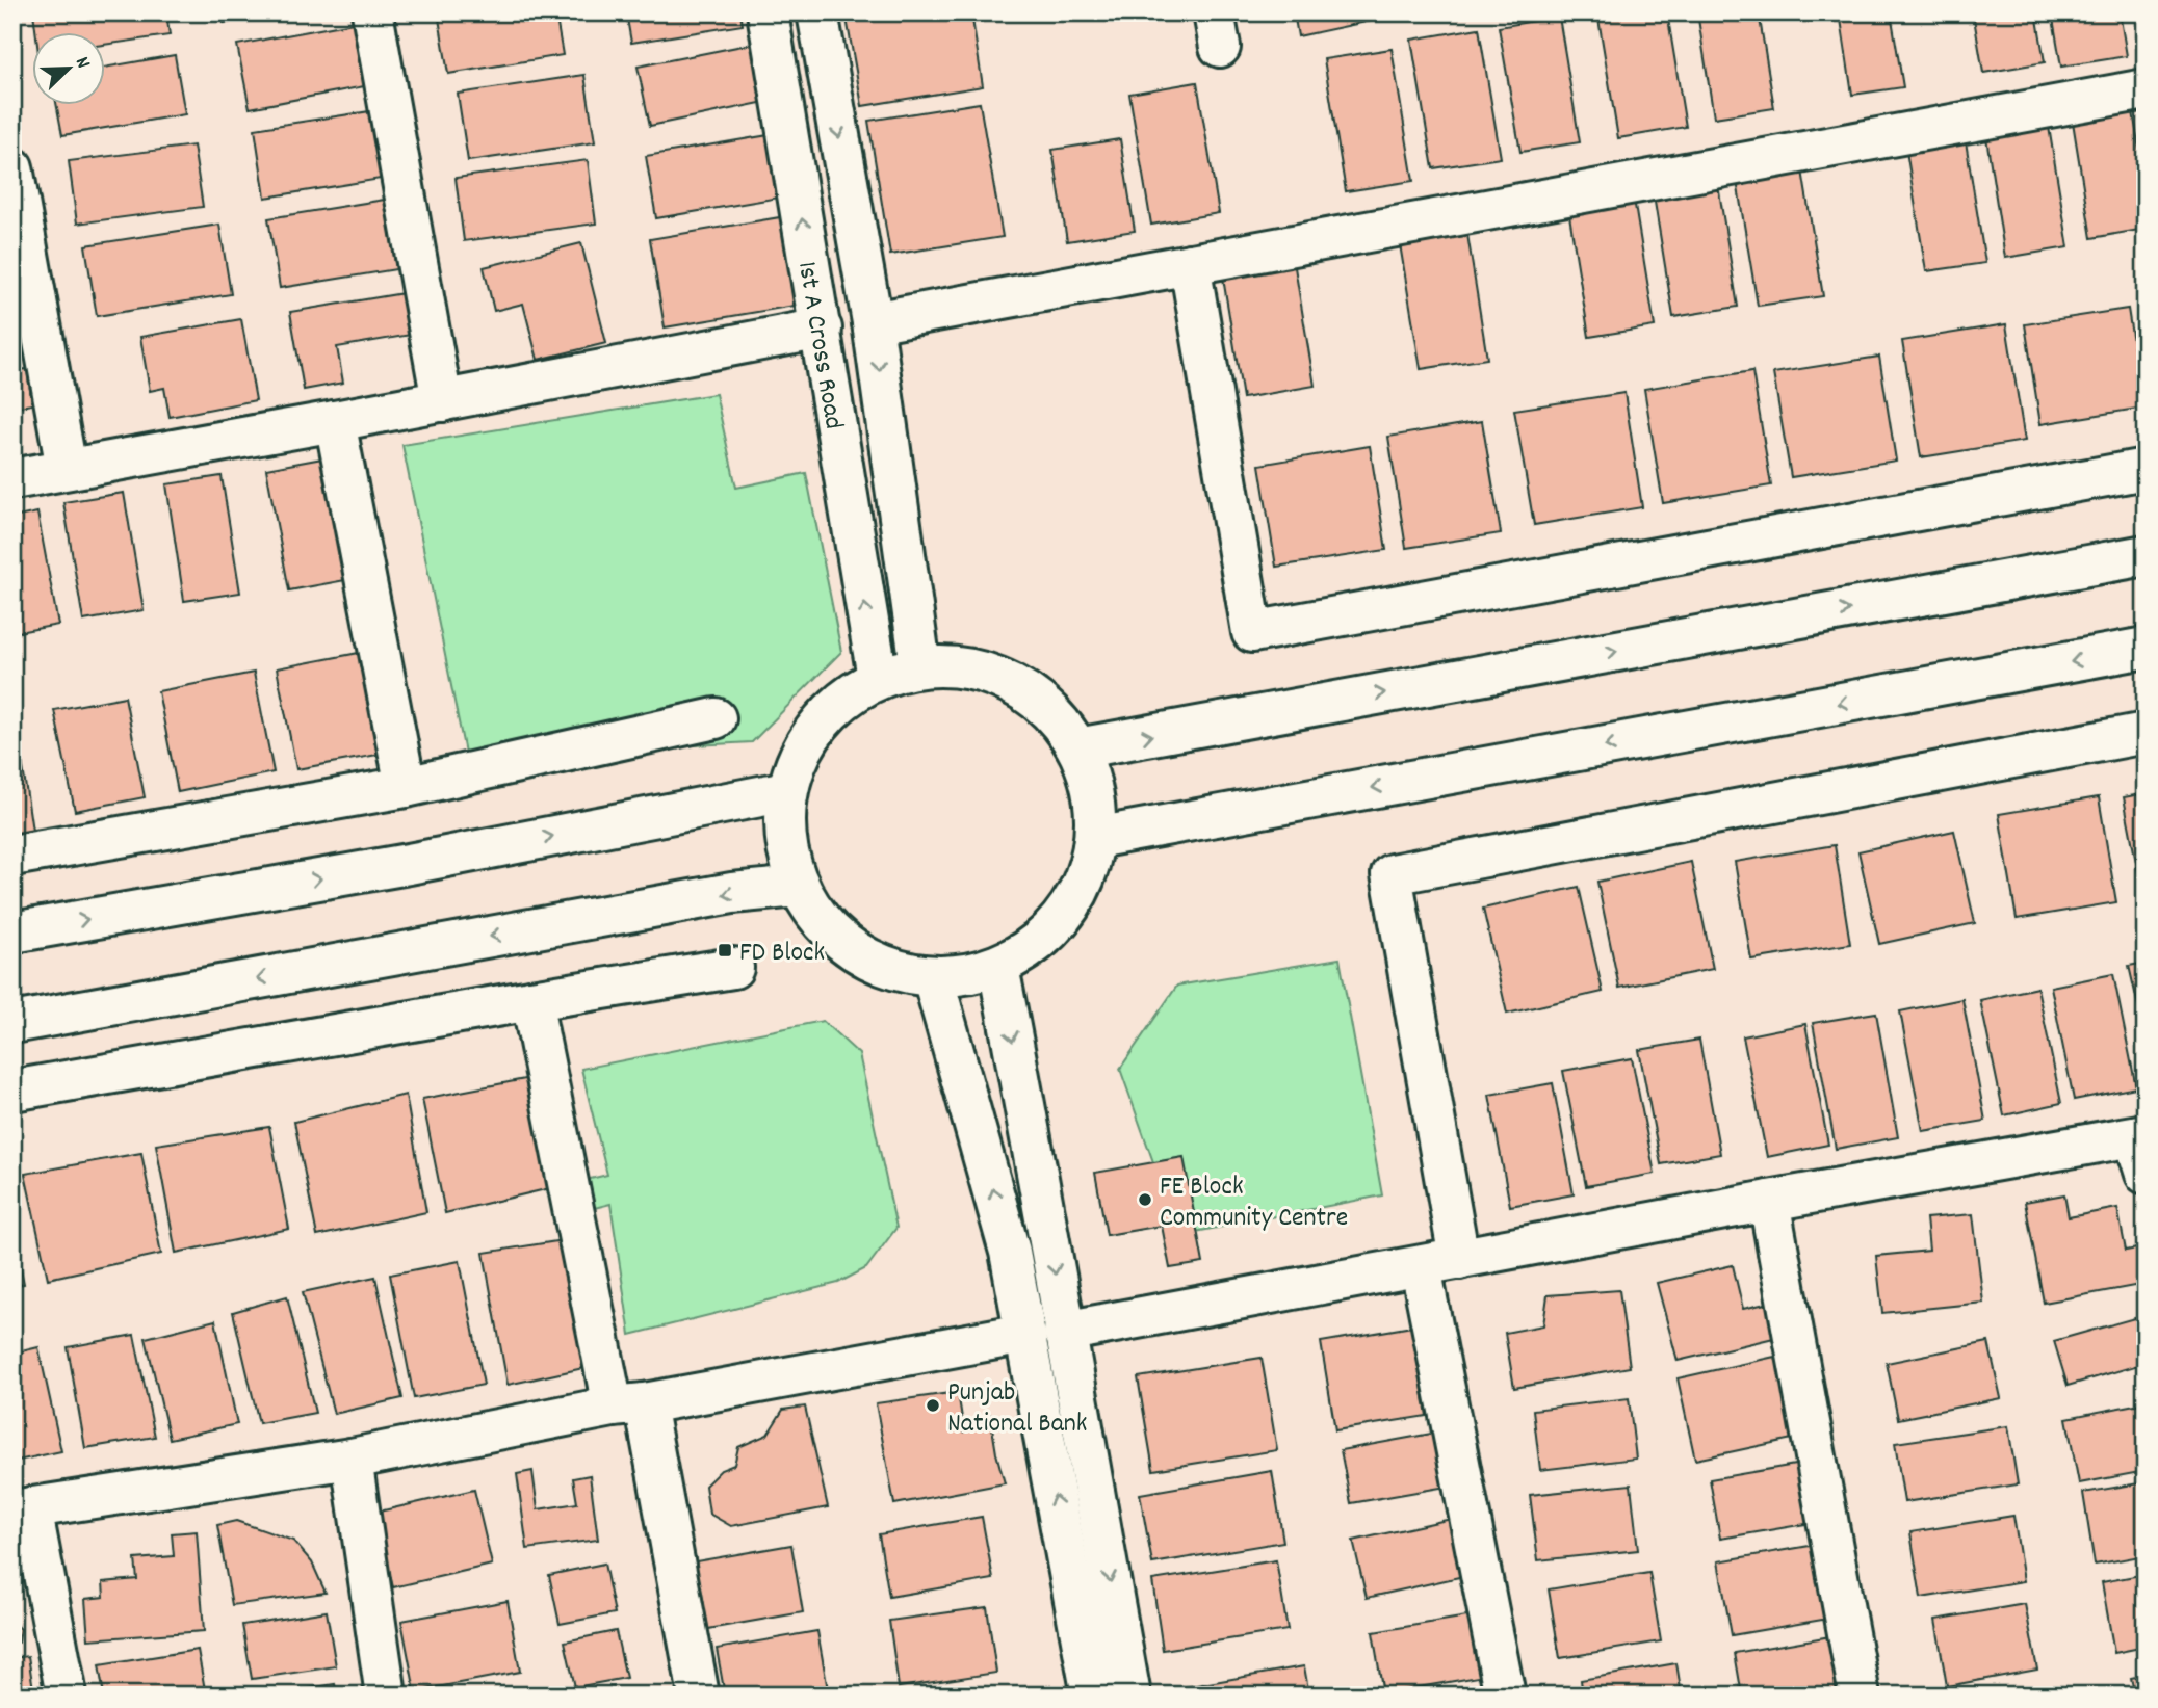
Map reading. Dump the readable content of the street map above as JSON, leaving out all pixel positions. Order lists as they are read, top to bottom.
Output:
{
  "streets": {
    "street": ["1st A Cross Road"]
  },
  "places": {
    "transit": ["FD Block"],
    "other": ["FE Block Community Centre", "Punjab National Bank"]
  },
  "north": "top right"
}
